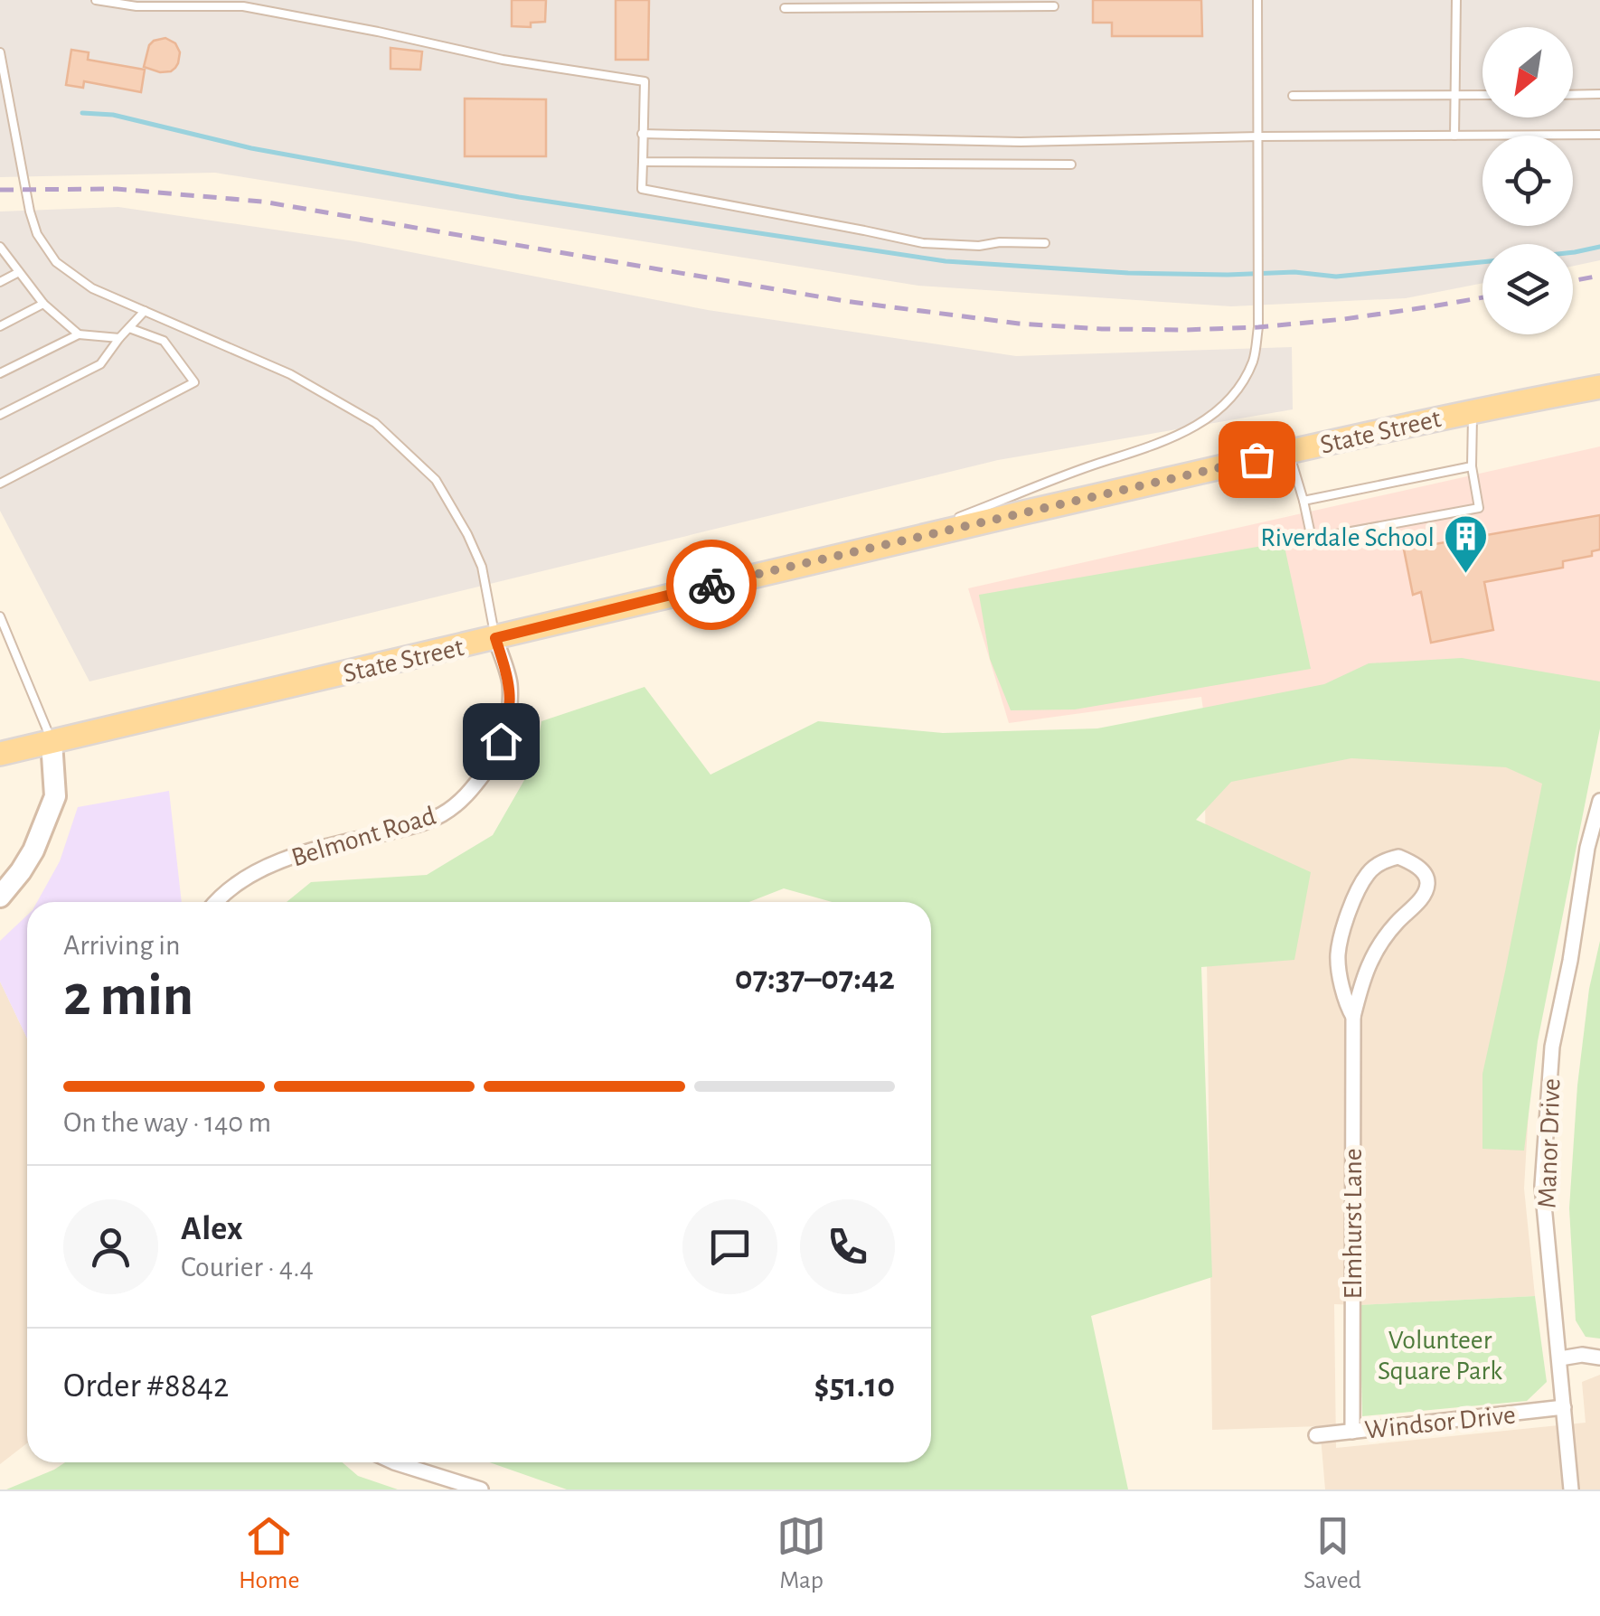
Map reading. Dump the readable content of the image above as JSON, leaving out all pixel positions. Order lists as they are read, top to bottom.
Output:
{
  "streets": {
    "main road": ["State Street"],
    "street": [
      "Belmont Road",
      "Manor Drive",
      "Elmhurst Lane",
      "Windsor Drive"
    ]
  },
  "crossings": [
    ["State Street", "Belmont Road"],
    ["Manor Drive", "Windsor Drive"],
    ["Elmhurst Lane", "Windsor Drive"]
  ],
  "parks": ["Volunteer Square Park"],
  "places": {
    "building": ["Riverdale School"]
  },
  "north": "bottom left",
  "page": {
    "heading": ["2 min", "Arriving in", "07:37–07:42"],
    "panel": [
      "Alex",
      "Courier · 4.4",
      "Order #8842",
      "$51.10"
    ],
    "bar": "On the way · 140 m",
    "tabs": ["Home", "Map", "Saved"]
  }
}
